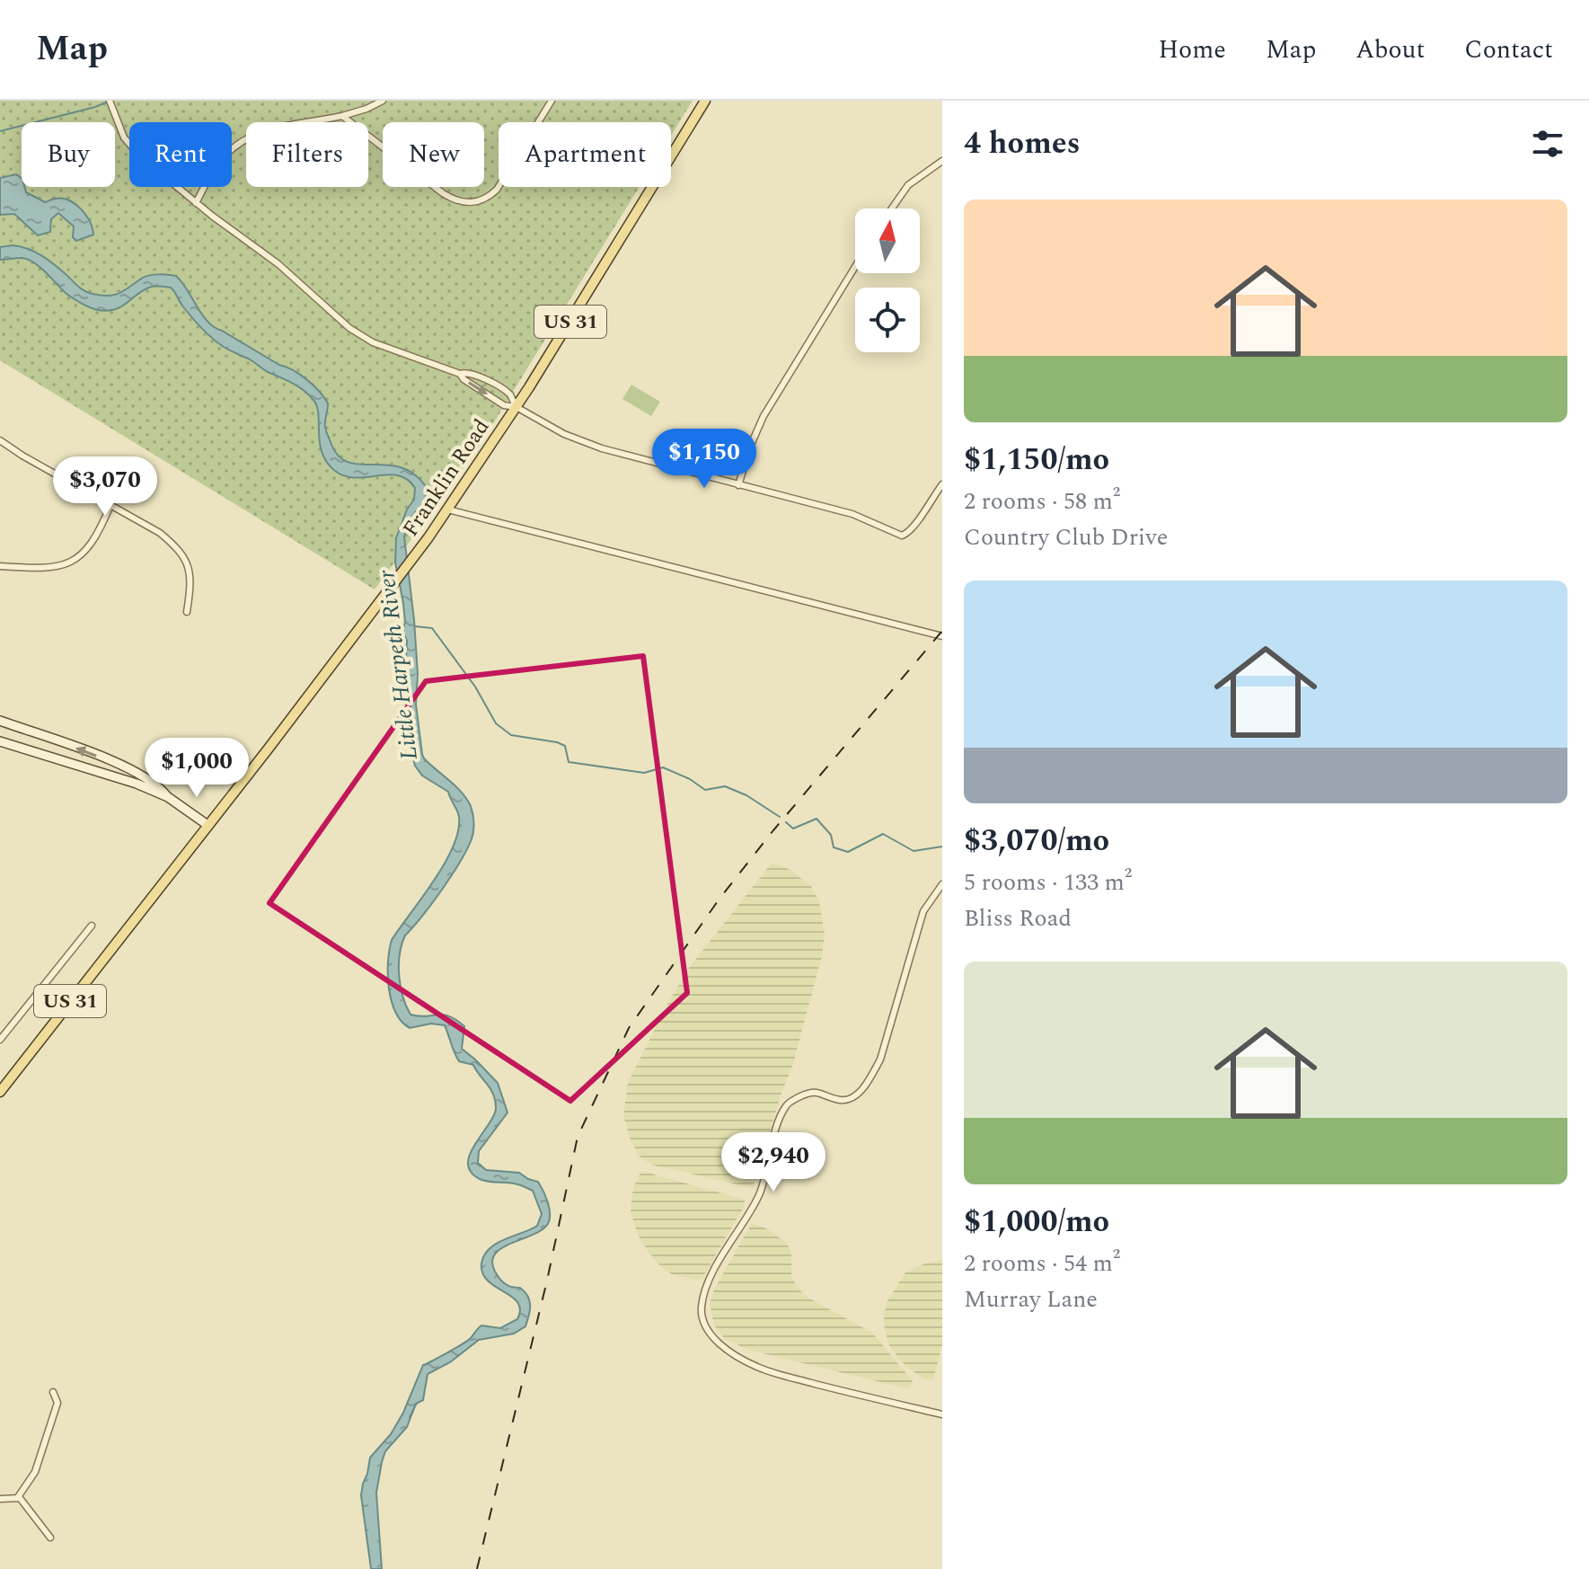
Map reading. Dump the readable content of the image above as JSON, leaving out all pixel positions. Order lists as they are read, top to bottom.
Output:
{
  "streets": {
    "main road": ["US 31", "Franklin Road"]
  },
  "water": ["Little Harpeth River"],
  "north": "top",
  "page": {
    "header": "Map",
    "nav": [
      "Home",
      "Map",
      "About",
      "Contact"
    ],
    "heading": "4 homes",
    "chip": [
      "Buy",
      "Rent",
      "Filters",
      "New",
      "Apartment"
    ],
    "list": [
      {
        "name": "$1,150/mo",
        "note": "2 rooms · 58 m² · Country Club Drive"
      },
      {
        "name": "$3,070/mo",
        "note": "5 rooms · 133 m² · Bliss Road"
      },
      {
        "name": "$1,000/mo",
        "note": "2 rooms · 54 m² · Murray Lane"
      }
    ],
    "price": [
      "$1,150",
      "$3,070",
      "$1,000",
      "$2,940"
    ]
  }
}
